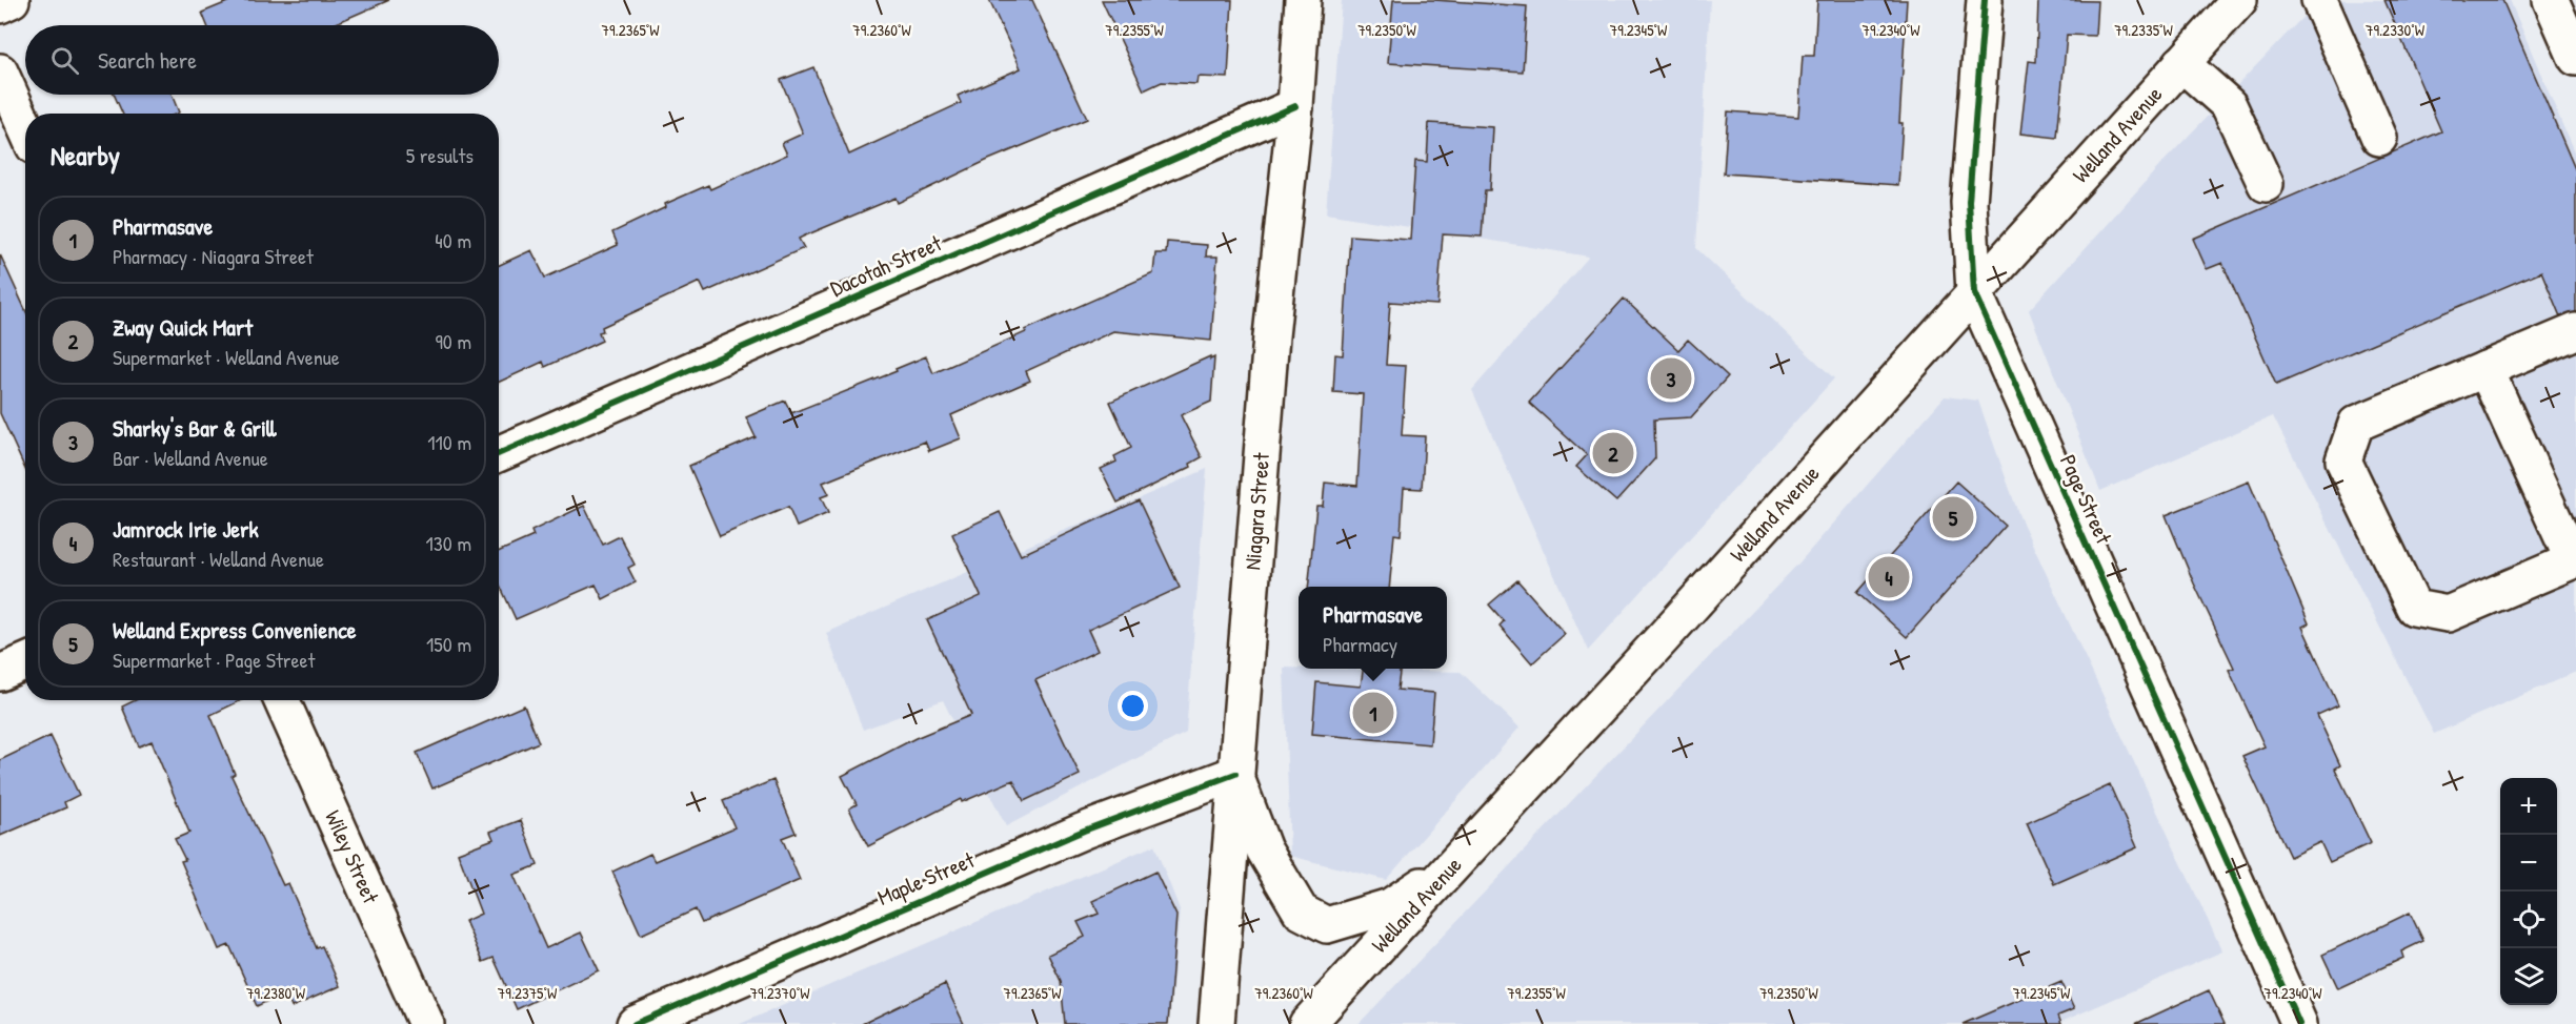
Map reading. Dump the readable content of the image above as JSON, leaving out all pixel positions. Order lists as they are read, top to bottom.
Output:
{
  "streets": {
    "street": [
      "Welland Avenue",
      "Dacotah Street",
      "Page Street",
      "Niagara Street",
      "Wiley Street",
      "Maple Street"
    ]
  },
  "crossings": [
    ["Welland Avenue", "Page Street"],
    ["Dacotah Street", "Niagara Street"],
    ["Niagara Street", "Maple Street"]
  ],
  "page": {
    "search": "Search here",
    "heading": ["Nearby", "5 results"],
    "list": [
      {
        "mark": "1",
        "name": "Pharmasave",
        "note": "Pharmacy · Niagara Street",
        "value": "40 m"
      },
      {
        "mark": "2",
        "name": "Zway Quick Mart",
        "note": "Supermarket · Welland Avenue",
        "value": "90 m"
      },
      {
        "mark": "3",
        "name": "Sharky's Bar & Grill",
        "note": "Bar · Welland Avenue",
        "value": "110 m"
      },
      {
        "mark": "4",
        "name": "Jamrock Irie Jerk",
        "note": "Restaurant · Welland Avenue",
        "value": "130 m"
      },
      {
        "mark": "5",
        "name": "Welland Express Convenience",
        "note": "Supermarket · Page Street",
        "value": "150 m"
      }
    ],
    "pins": [
      "3",
      "2",
      "5",
      "4",
      "1"
    ],
    "popup": ["Pharmasave", "Pharmacy"],
    "map_buttons": ["+", "−"]
  },
  "coordinates": [
    "79.2365°W",
    "79.2360°W",
    "79.2355°W",
    "79.2350°W",
    "79.2345°W",
    "79.2340°W",
    "79.2335°W",
    "79.2330°W",
    "79.2380°W",
    "79.2375°W",
    "79.2370°W"
  ]
}
